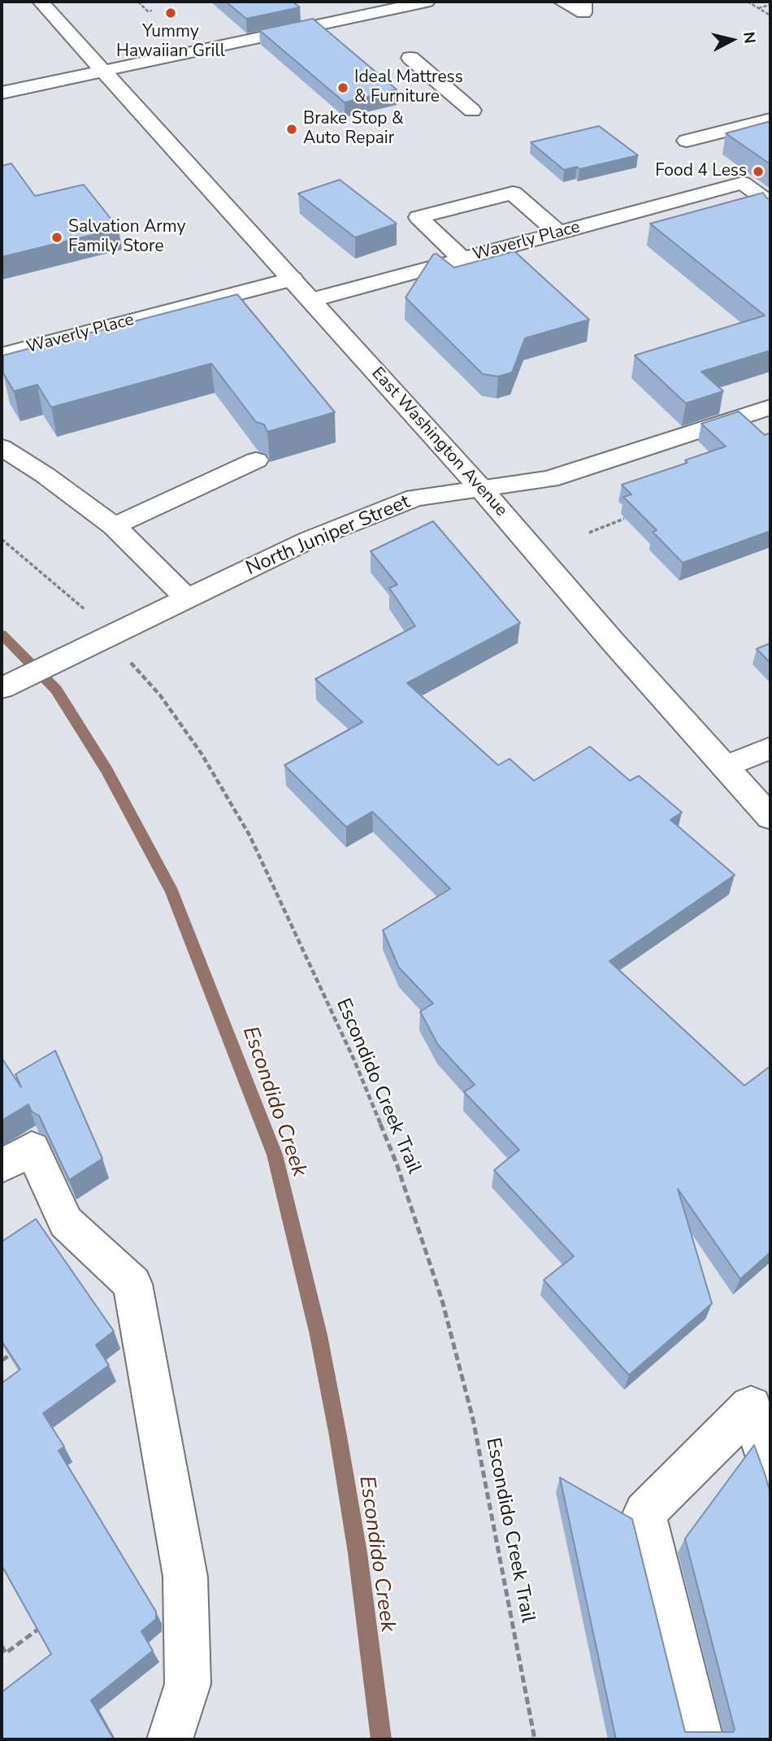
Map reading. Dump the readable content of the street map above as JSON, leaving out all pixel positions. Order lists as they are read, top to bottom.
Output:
{
  "streets": {
    "main road": ["Waverly Place", "East Washington Avenue", "North Juniper Street"],
    "path": ["Escondido Creek Trail"]
  },
  "crossings": [
    ["Waverly Place", "East Washington Avenue"],
    ["East Washington Avenue", "North Juniper Street"],
    ["North Juniper Street", "Escondido Creek Trail"]
  ],
  "water": ["Escondido Creek"],
  "places": [
    "Yummy Hawaiian Grill",
    "Ideal Mattress & Furniture",
    "Brake Stop & Auto Repair",
    "Food 4 Less",
    "Salvation Army Family Store"
  ],
  "north": "right"
}
